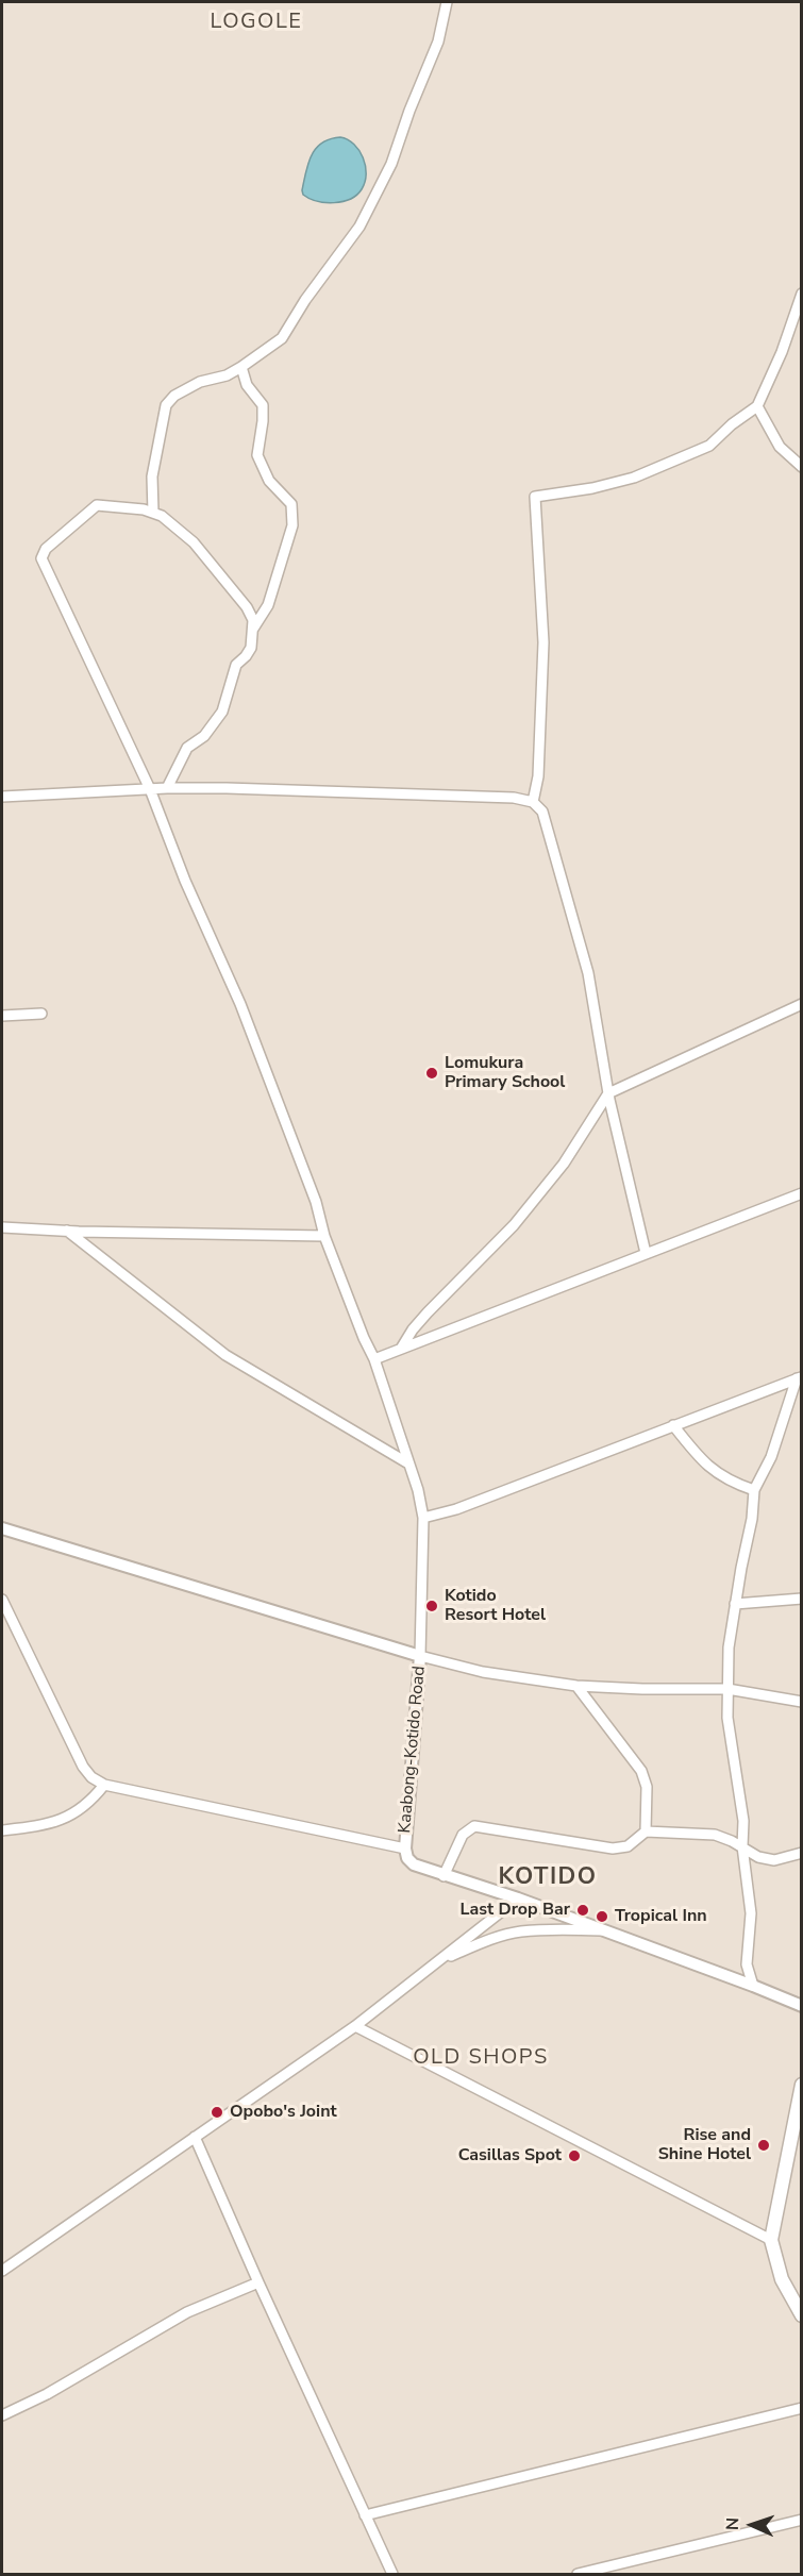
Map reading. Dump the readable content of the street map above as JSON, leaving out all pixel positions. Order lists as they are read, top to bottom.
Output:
{
  "streets": {
    "street": ["Kaabong-Kotido Road"]
  },
  "districts": ["LOGOLE", "KOTIDO", "OLD SHOPS"],
  "places": [
    "Lomukura Primary School",
    "Kotido Resort Hotel",
    "Last Drop Bar",
    "Tropical Inn",
    "Opobo's Joint",
    "Rise and Shine Hotel",
    "Casillas Spot"
  ],
  "north": "left"
}
